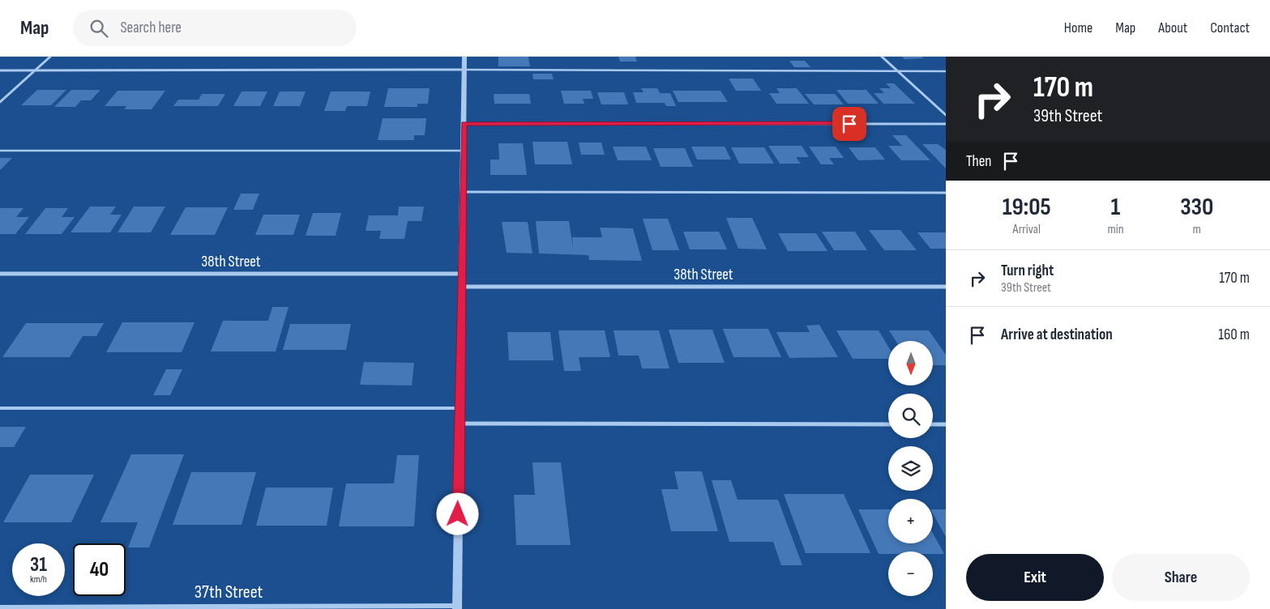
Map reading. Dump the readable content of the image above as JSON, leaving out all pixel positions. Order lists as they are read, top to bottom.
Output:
{
  "streets": {
    "street": ["38th Street", "37th Street"]
  },
  "north": "bottom",
  "page": {
    "header": "Map",
    "search": "Search here",
    "nav": [
      "Home",
      "Map",
      "About",
      "Contact"
    ],
    "turn": ["170 m", "39th Street"],
    "then": "Then",
    "eta": [
      "19:05",
      "Arrival",
      "1",
      "min",
      "330",
      "m"
    ],
    "list": [
      {
        "name": "Turn right",
        "note": "39th Street",
        "value": "170 m"
      },
      {
        "name": "Arrive at destination",
        "value": "160 m"
      }
    ],
    "map_buttons": ["+", "−"],
    "speed": "31 km/h",
    "limit": "40",
    "buttons": ["Exit", "Share"]
  }
}
